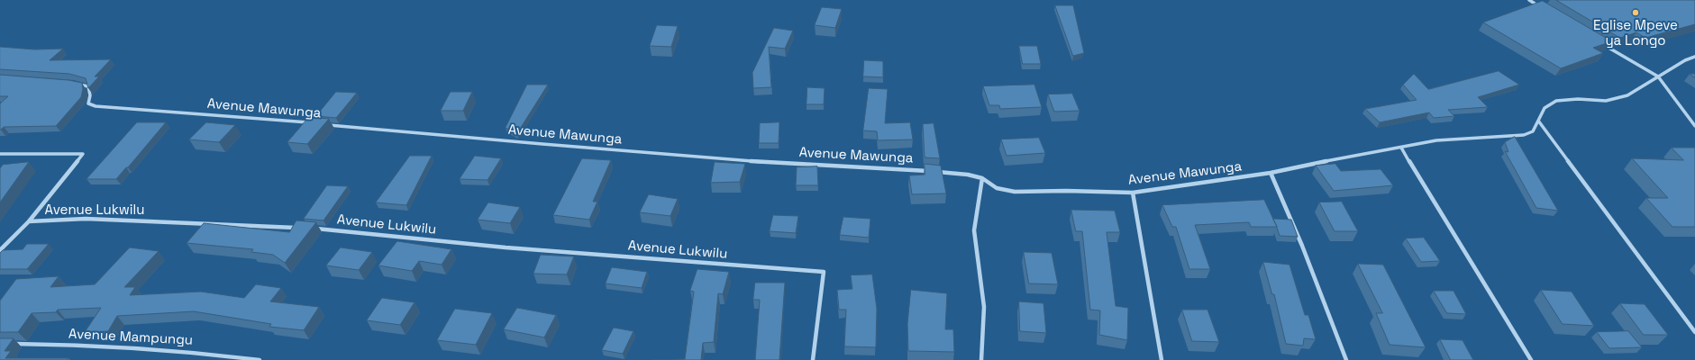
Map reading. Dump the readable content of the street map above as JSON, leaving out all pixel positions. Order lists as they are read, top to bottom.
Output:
{
  "streets": {
    "street": ["Avenue Mawunga", "Avenue Lukwilu", "Avenue Mampungu"]
  },
  "places": ["Eglise Mpeve ya Longo"]
}
